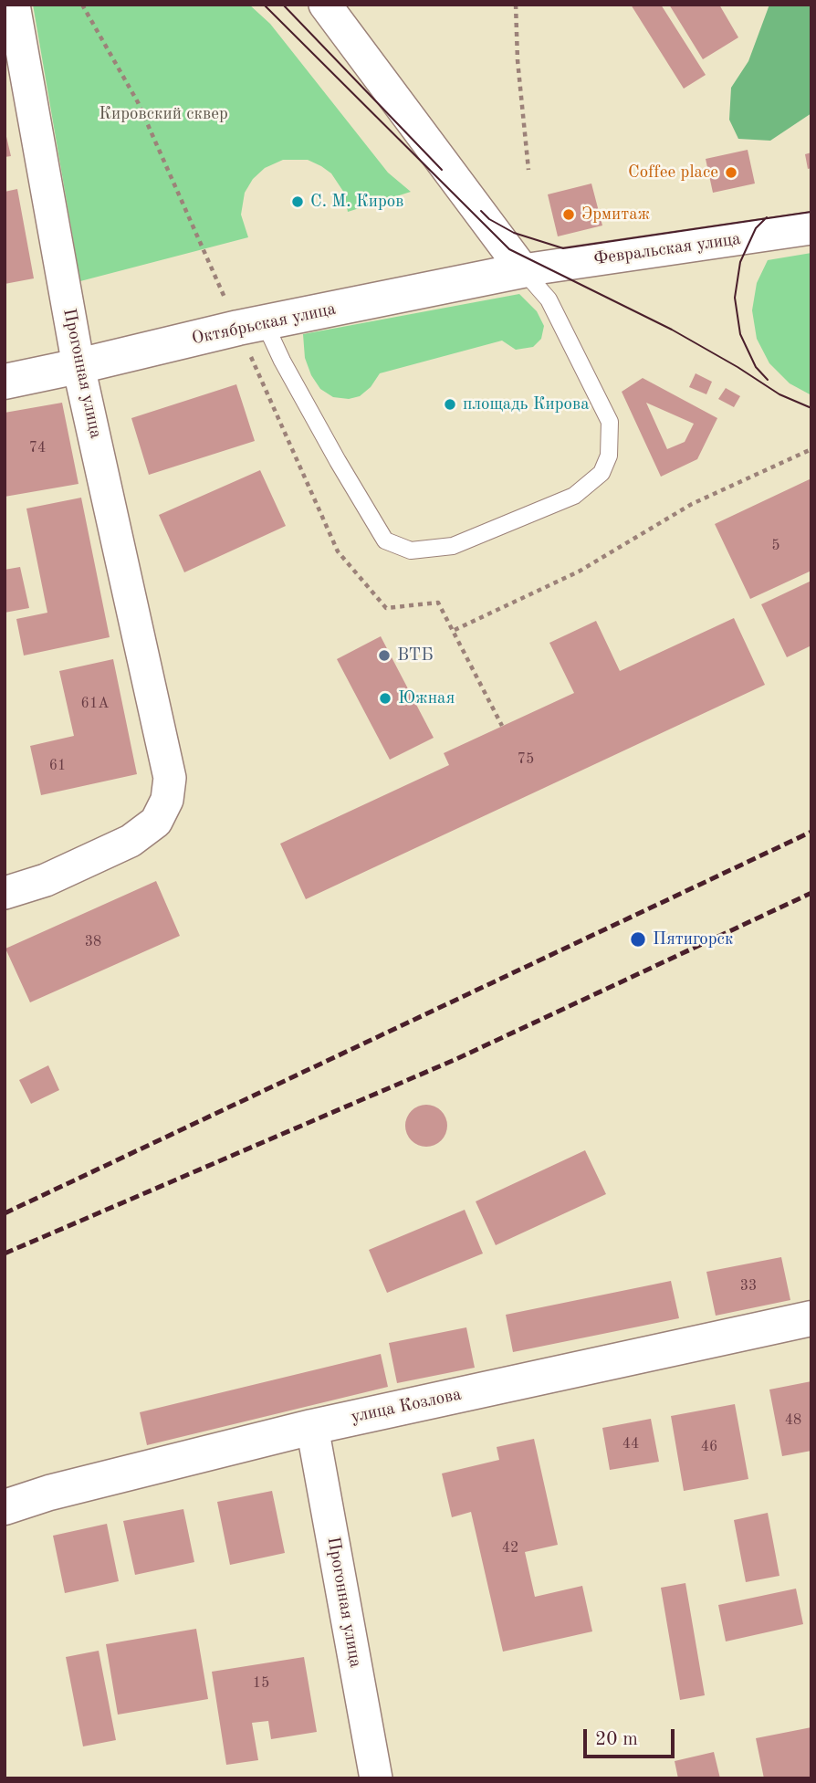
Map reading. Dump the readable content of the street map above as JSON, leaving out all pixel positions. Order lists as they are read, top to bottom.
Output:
{
  "streets": {
    "street": [
      "Февральская улица",
      "Октябрьская улица",
      "Прогонная улица",
      "улица Козлова"
    ]
  },
  "crossings": [
    ["Февральская улица", "Октябрьская улица"],
    ["Октябрьская улица", "Прогонная улица"],
    ["Прогонная улица", "улица Козлова"]
  ],
  "parks": ["Кировский сквер"],
  "places": [
    "Coffee place",
    "С. М. Киров",
    "Эрмитаж",
    "площадь Кирова",
    "ВТБ",
    "Южная",
    "Пятигорск"
  ],
  "house_numbers": [
    "74",
    "5",
    "61А",
    "75",
    "61",
    "38",
    "33",
    "48",
    "44",
    "46",
    "42",
    "15"
  ],
  "scale_bar": "20 m"
}
